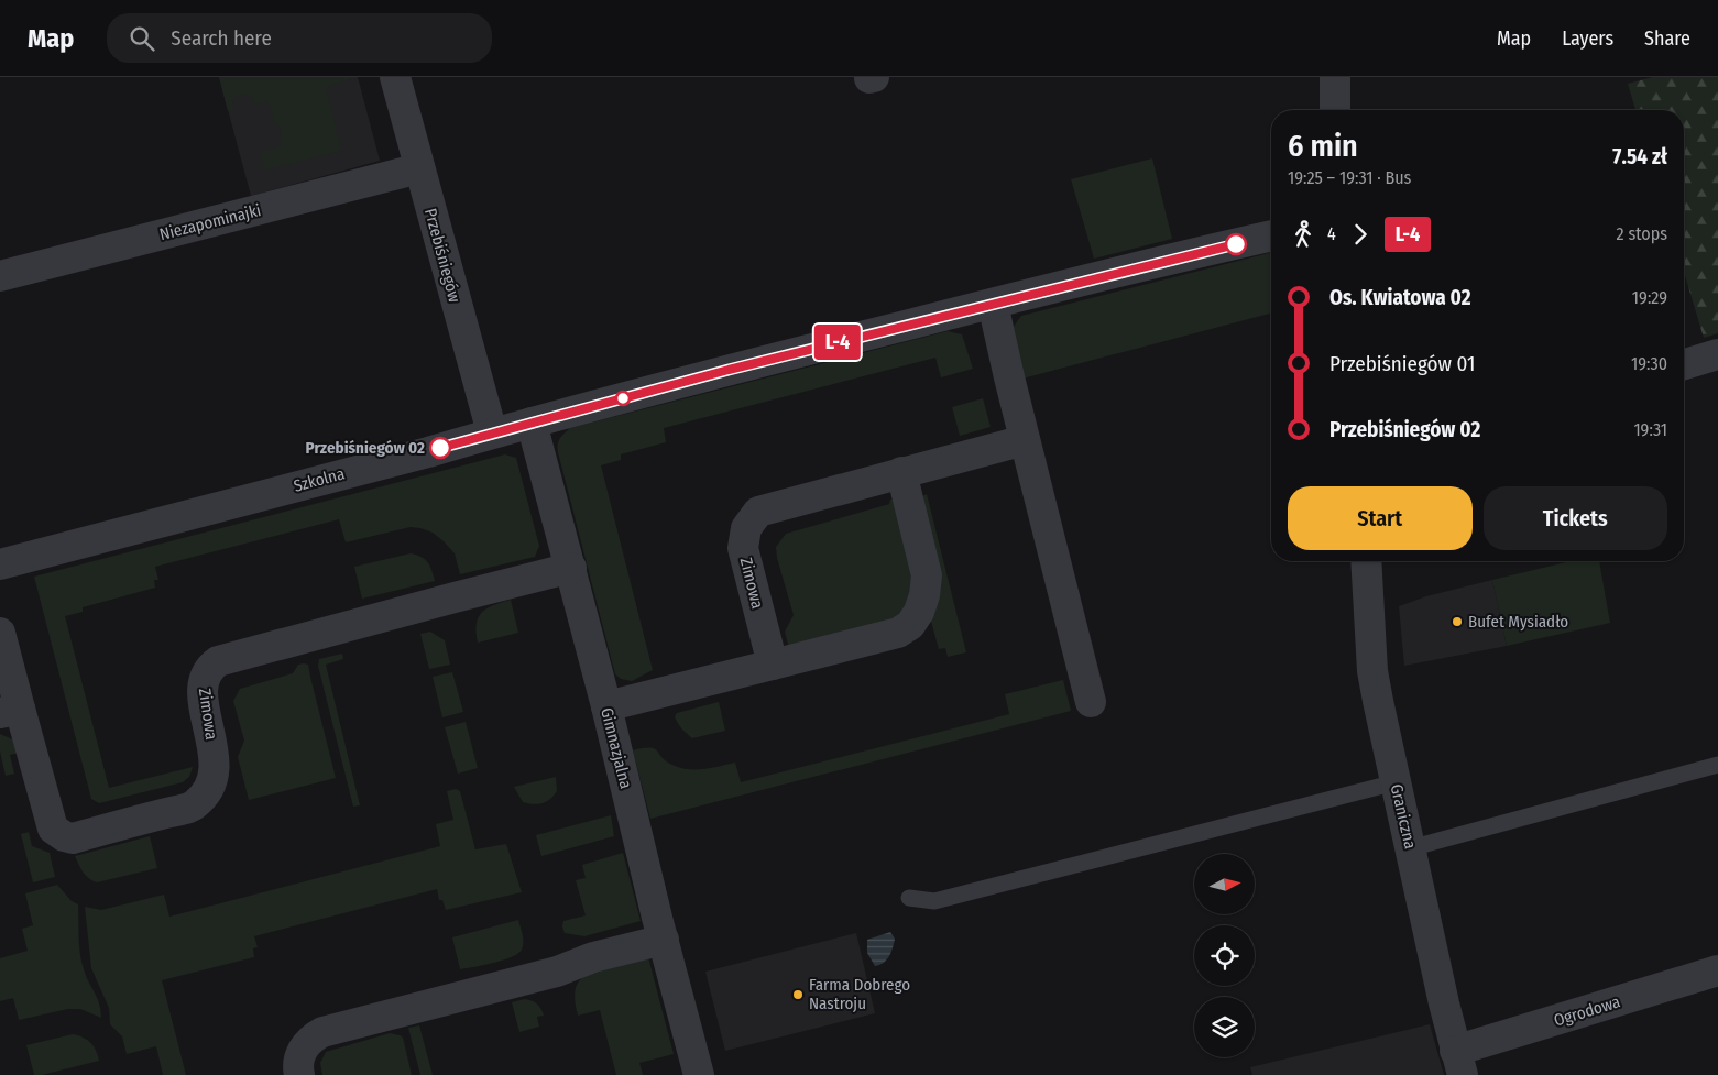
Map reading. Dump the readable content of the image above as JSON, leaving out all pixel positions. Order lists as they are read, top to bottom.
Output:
{
  "streets": {
    "street": [
      "Niezapominajki",
      "Przebiśniegów",
      "Szkolna",
      "Zimowa",
      "Gimnazjalna",
      "Graniczna",
      "Ogrodowa"
    ]
  },
  "crossings": [
    ["Niezapominajki", "Przebiśniegów"],
    ["Przebiśniegów", "Szkolna"],
    ["Szkolna", "Gimnazjalna"],
    ["Zimowa", "Gimnazjalna"],
    ["Graniczna", "Ogrodowa"]
  ],
  "places": ["Przebiśniegów 02", "Bufet Mysiadło", "Farma Dobrego Nastroju"],
  "lines": ["bus line L-4"],
  "north": "right",
  "page": {
    "header": "Map",
    "search": "Search here",
    "nav": ["Map", "Layers", "Share"],
    "on_map": "L-4",
    "heading": ["6 min", "19:25 – 19:31 · Bus", "7.54 zł"],
    "legs": ["4", "L-4", "2 stops"],
    "list": [
      {
        "name": "Os. Kwiatowa 02",
        "value": "19:29"
      },
      {
        "name": "Przebiśniegów 01",
        "value": "19:30"
      },
      {
        "name": "Przebiśniegów 02",
        "value": "19:31"
      }
    ],
    "buttons": ["Start", "Tickets"]
  }
}
